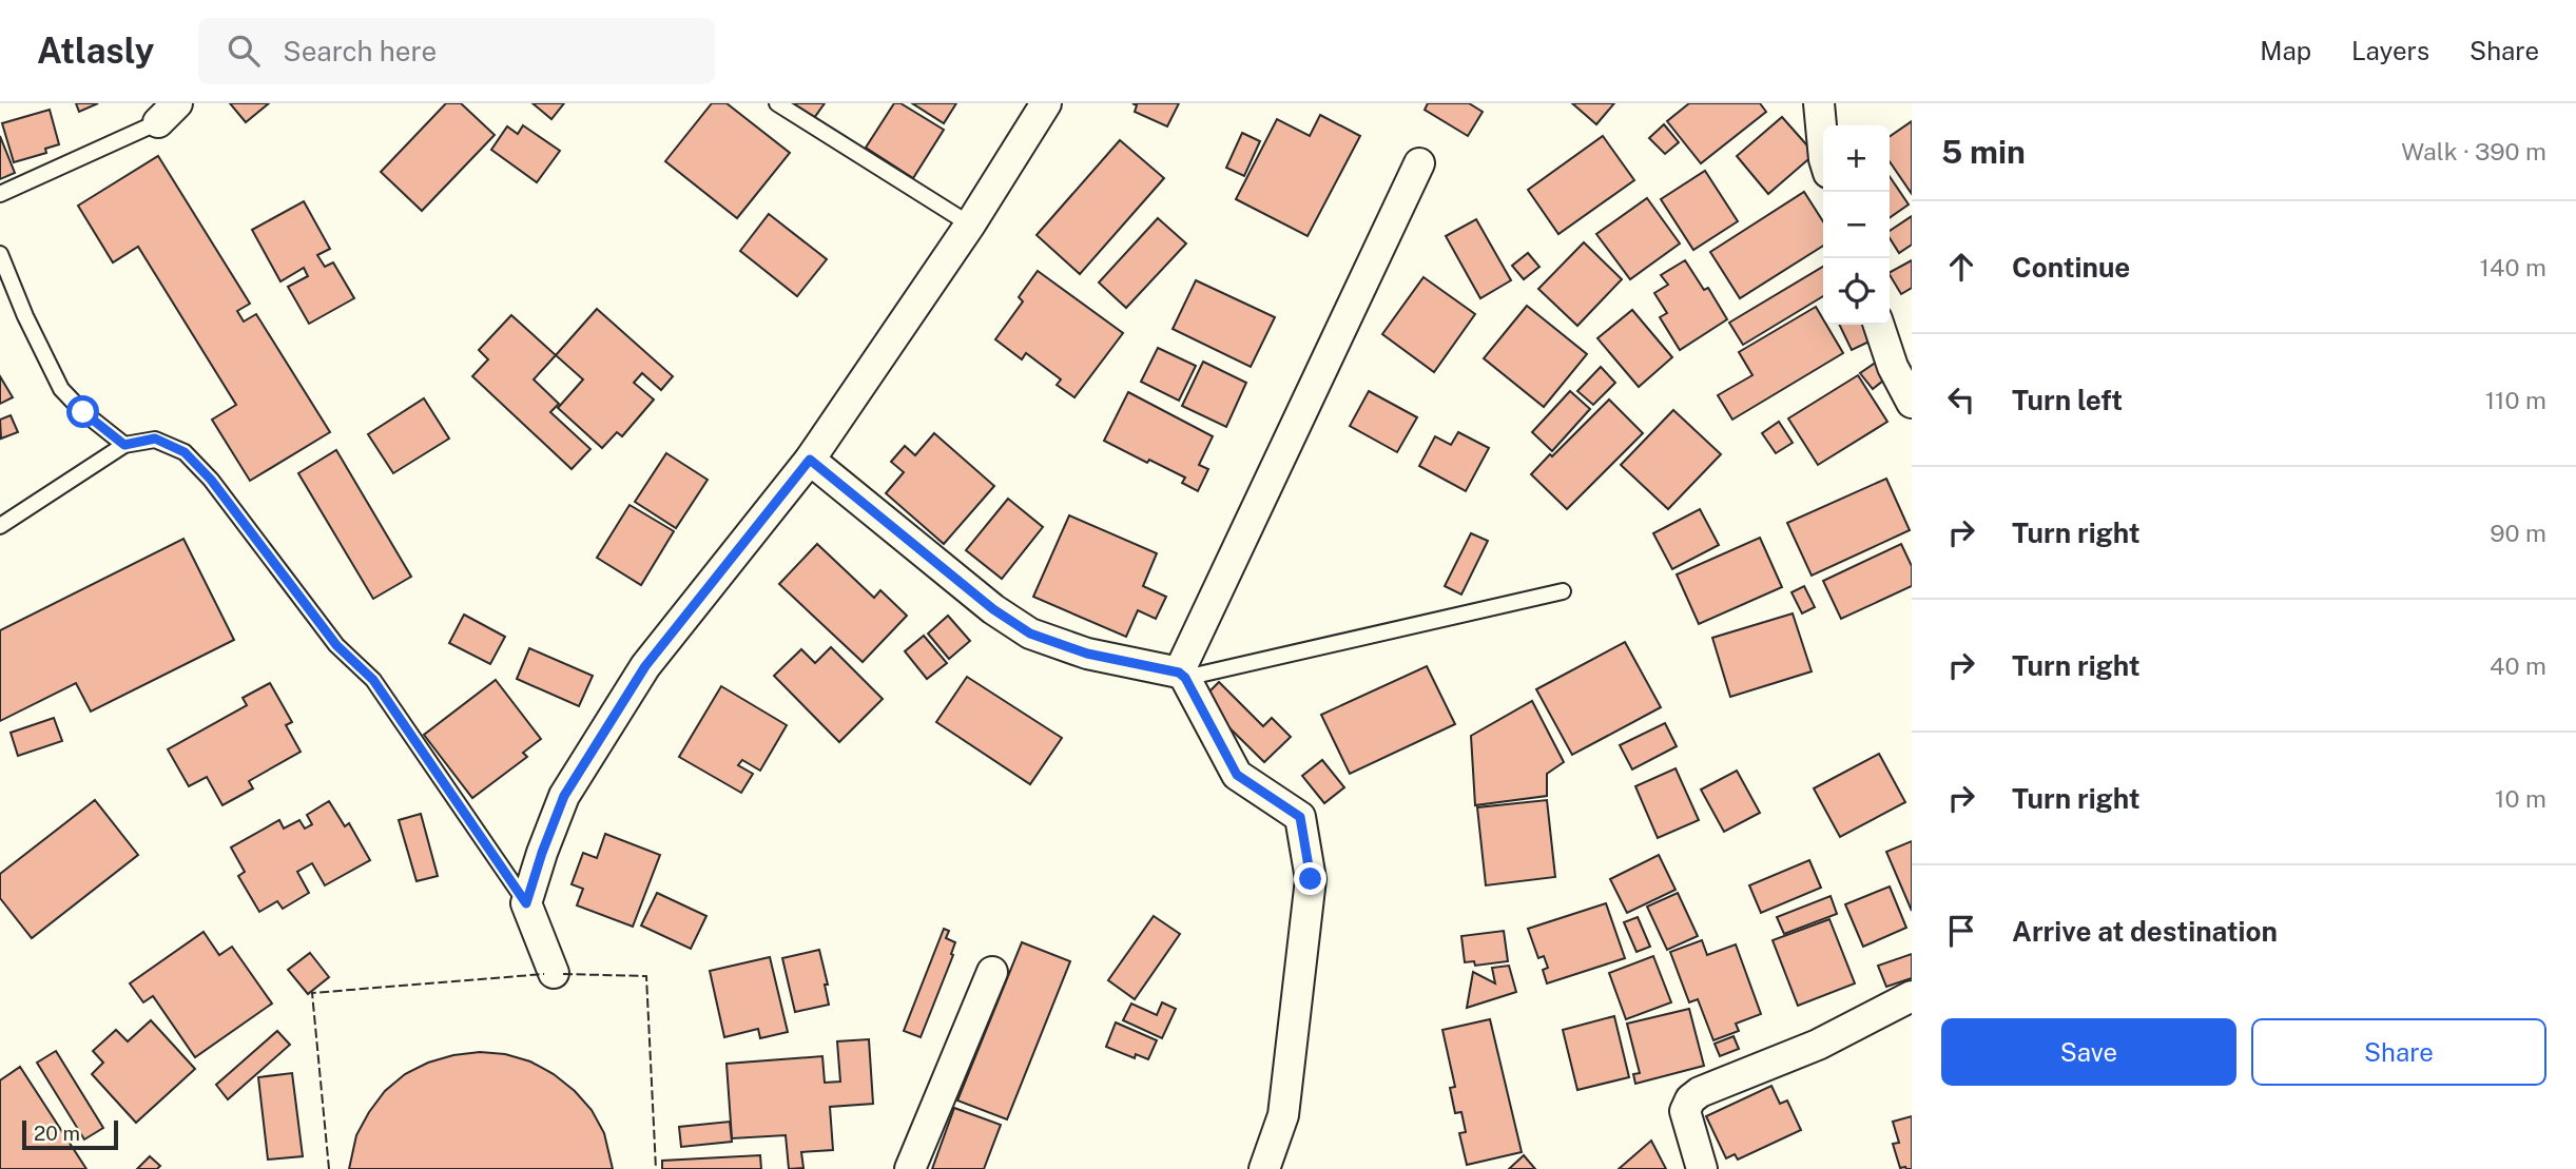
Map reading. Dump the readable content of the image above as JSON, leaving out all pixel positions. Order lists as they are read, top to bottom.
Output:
{
  "scale_bar": "20 m",
  "page": {
    "header": "Atlasly",
    "search": "Search here",
    "nav": ["Map", "Layers", "Share"],
    "heading": ["5 min", "Walk · 390 m"],
    "map_buttons": ["+", "−"],
    "list": [
      ["Continue", "140 m"],
      ["Turn left", "110 m"],
      ["Turn right", "90 m"],
      ["Turn right", "40 m"],
      ["Turn right", "10 m"],
      "Arrive at destination"
    ],
    "buttons": ["Save", "Share"],
    "scale": "20 m"
  }
}
